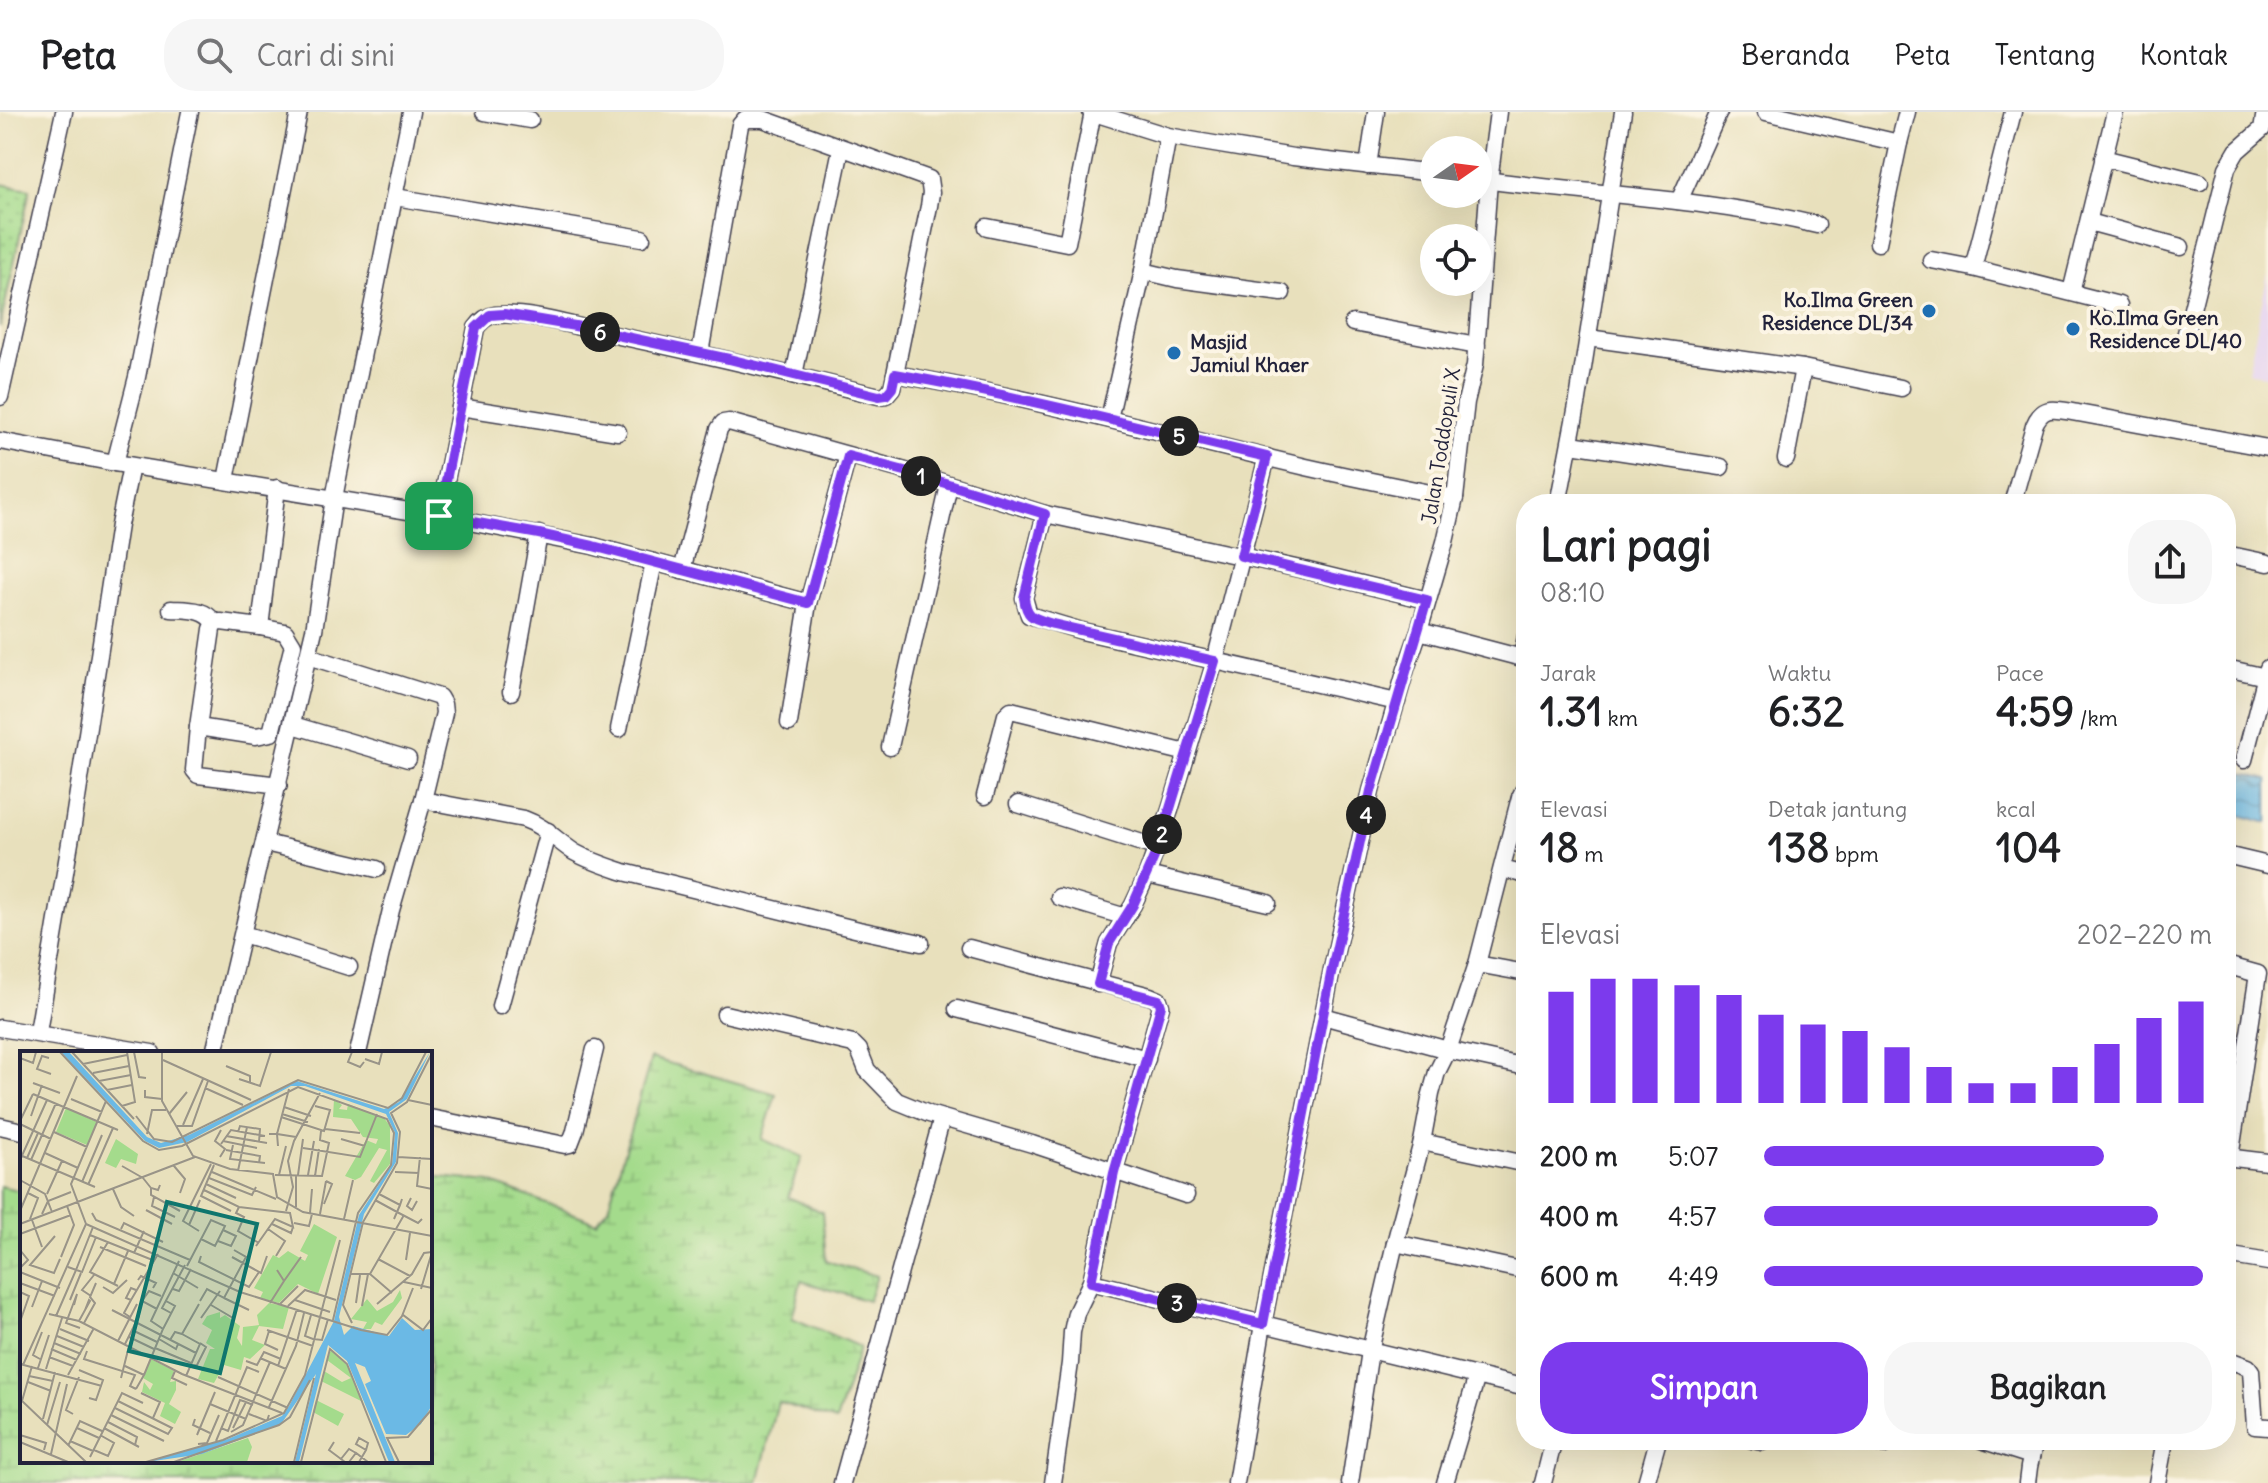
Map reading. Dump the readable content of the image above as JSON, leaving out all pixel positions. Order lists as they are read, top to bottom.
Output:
{
  "streets": {
    "street": ["Jalan Toddopuli X"]
  },
  "places": ["Ko.Ilma Green Residence DL/34", "Ko.Ilma Green Residence DL/40", "Masjid Jamiul Khaer"],
  "north": "right",
  "page": {
    "header": "Peta",
    "search": "Cari di sini",
    "nav": [
      "Beranda",
      "Peta",
      "Tentang",
      "Kontak"
    ],
    "pins": [
      "6",
      "5",
      "1",
      "4",
      "2",
      "3"
    ],
    "heading": ["Lari pagi", "08:10"],
    "stats": [
      ["Jarak", "1.31 km"],
      ["Waktu", "6:32"],
      ["Pace", "4:59 /km"],
      ["Elevasi", "18 m"],
      ["Detak jantung", "138 bpm"],
      ["kcal", "104"]
    ],
    "chart": ["Elevasi", "202–220 m"],
    "list": [
      {
        "name": "200 m",
        "note": "5:07"
      },
      {
        "name": "400 m",
        "note": "4:57"
      },
      {
        "name": "600 m",
        "note": "4:49"
      }
    ],
    "buttons": ["Simpan", "Bagikan"]
  }
}
